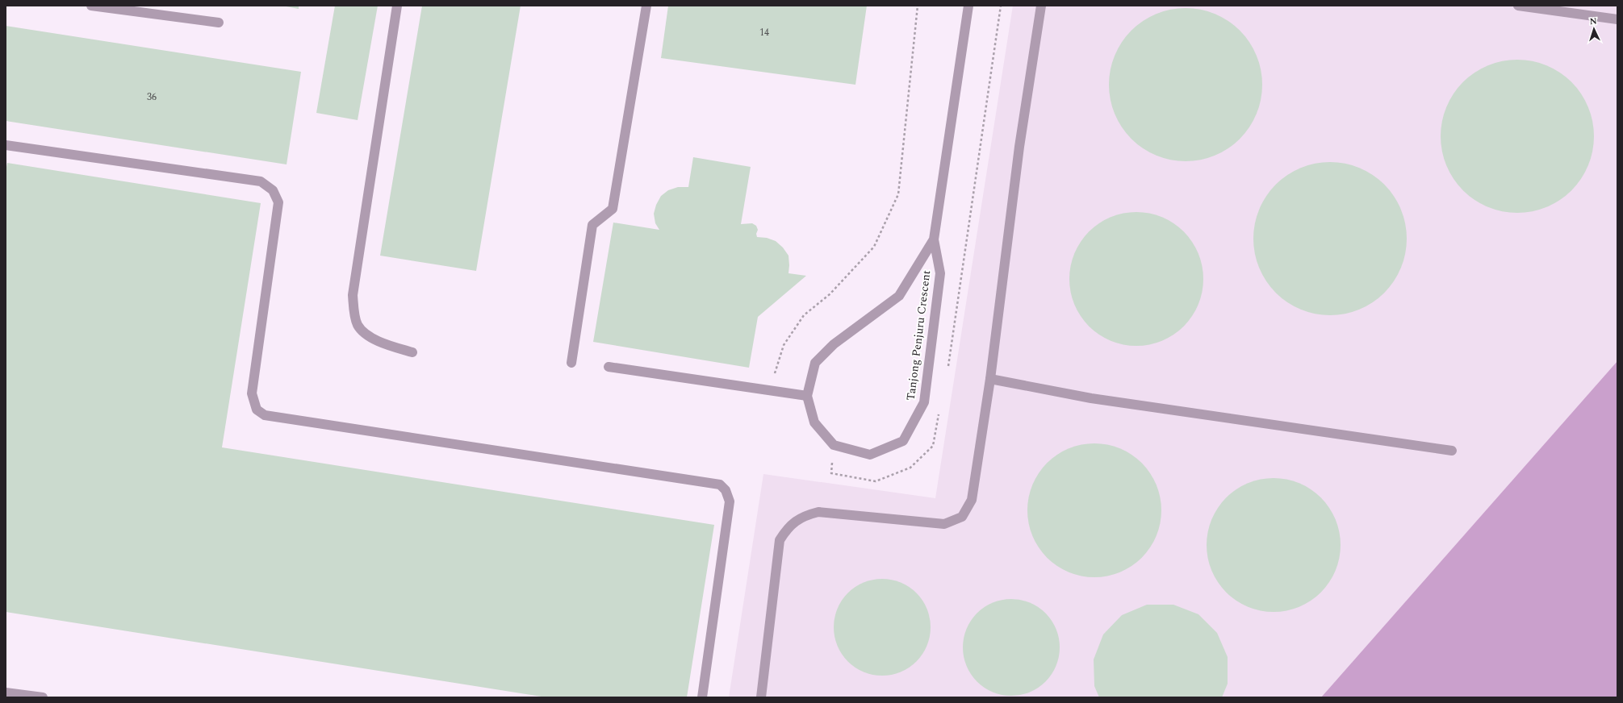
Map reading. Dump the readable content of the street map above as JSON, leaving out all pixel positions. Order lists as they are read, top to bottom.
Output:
{
  "streets": {
    "street": ["Tanjong Penjuru Crescent"]
  },
  "house_numbers": ["14", "36"],
  "north": "top"
}
